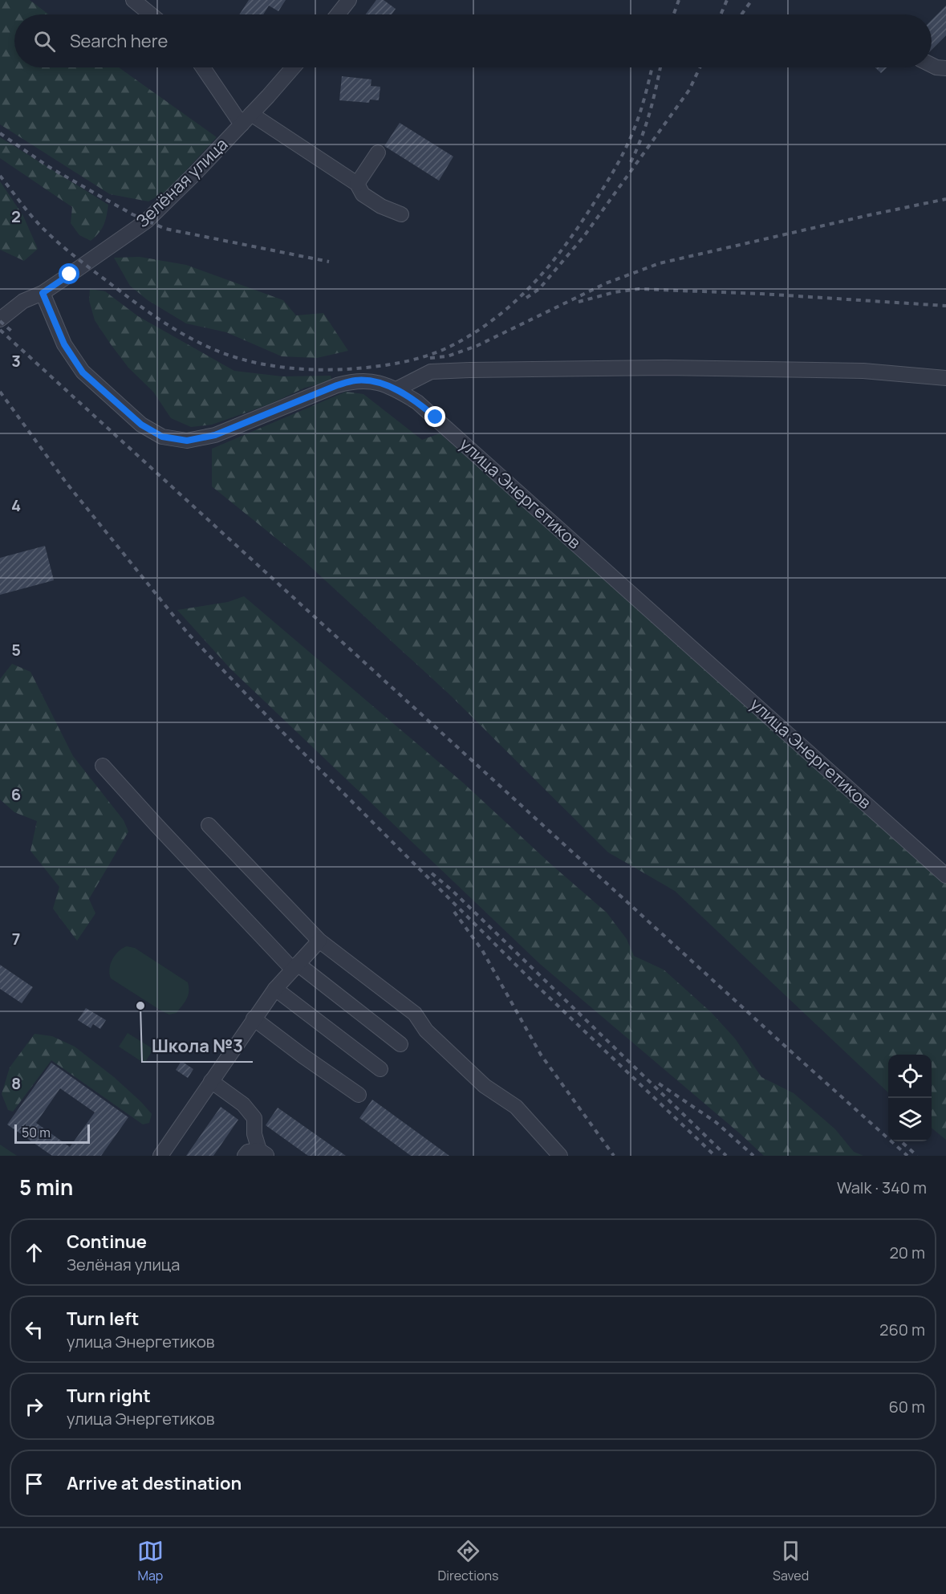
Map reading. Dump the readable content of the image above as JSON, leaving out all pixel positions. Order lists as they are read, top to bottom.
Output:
{
  "streets": {
    "street": ["Зелёная улица", "улица Энергетиков"]
  },
  "crossings": [
    ["Зелёная улица", "улица Энергетиков"]
  ],
  "places": ["Школа №3"],
  "scale_bar": "50 m",
  "page": {
    "search": "Search here",
    "scale": "50 m",
    "heading": ["5 min", "Walk · 340 m"],
    "list": [
      ["Continue", "Зелёная улица", "20 m"],
      ["Turn left", "улица Энергетиков", "260 m"],
      ["Turn right", "улица Энергетиков", "60 m"],
      "Arrive at destination"
    ],
    "nav": ["Map", "Directions", "Saved"]
  },
  "grid": {
    "rows": [
      "2",
      "3",
      "4",
      "5",
      "6",
      "7",
      "8"
    ]
  }
}
